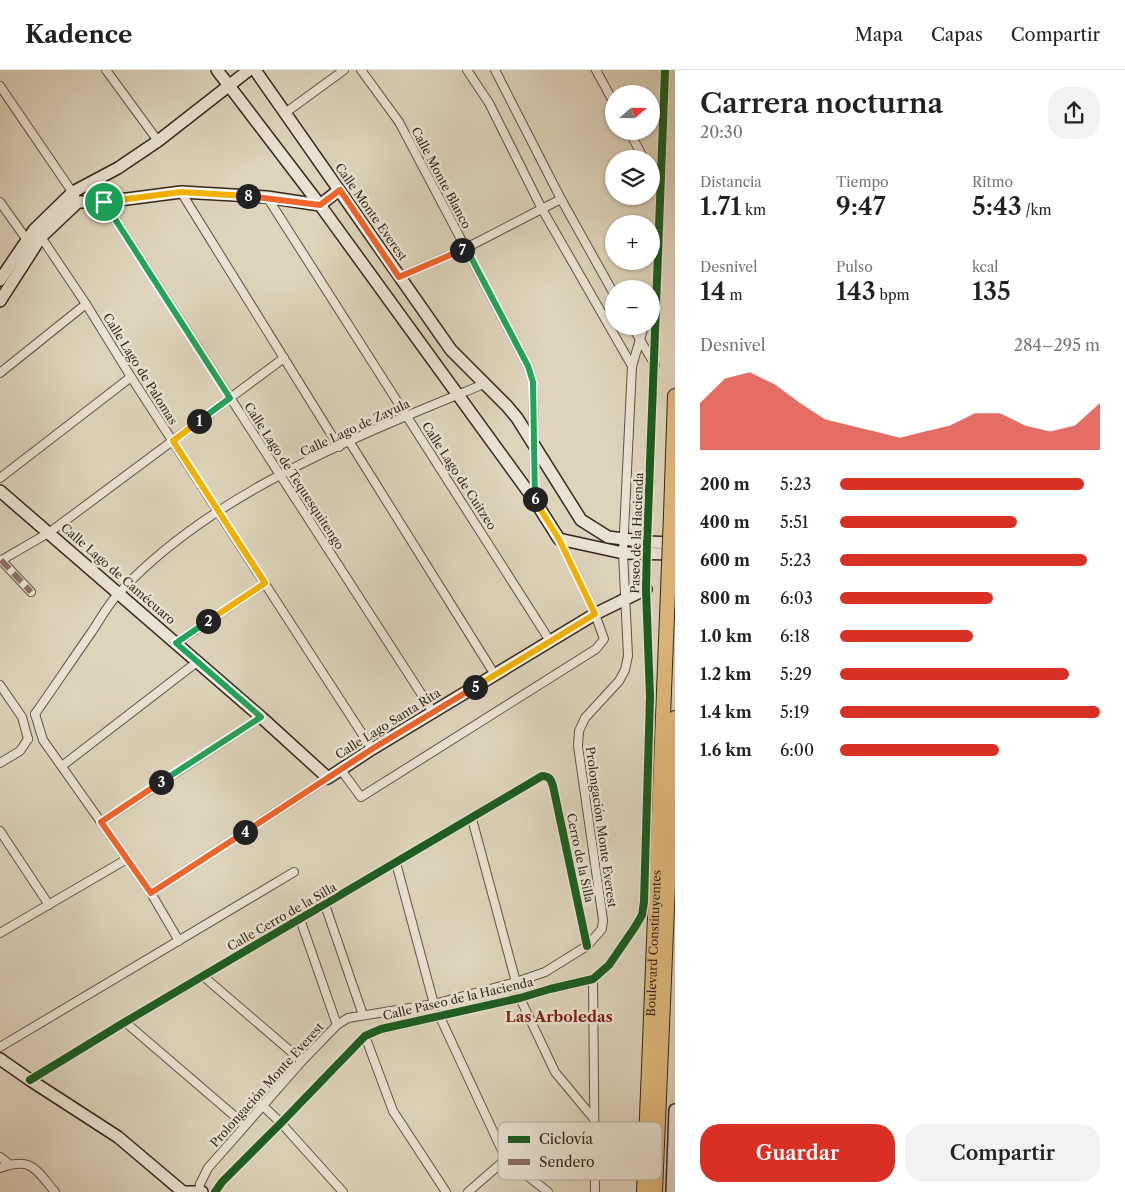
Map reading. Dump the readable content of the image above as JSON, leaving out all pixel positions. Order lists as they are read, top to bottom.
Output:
{
  "streets": {
    "highway": ["Boulevard Constituyentes"],
    "street": [
      "Calle Monte Blanco",
      "Calle Monte Everest",
      "Calle Lago de Palomas",
      "Calle Lago de Zayula",
      "Calle Lago de Tequesquitengo",
      "Calle Lago de Cuitzeo",
      "Paseo de la Hacienda",
      "Calle Lago de Camécuaro",
      "Calle Lago Santa Rita",
      "Prolongación Monte Everest",
      "Cerro de la Silla",
      "Calle Cerro de la Silla",
      "Calle Paseo de la Hacienda"
    ]
  },
  "crossings": [
    ["Calle Monte Blanco", "Calle Monte Everest"],
    ["Calle Monte Everest", "Calle Lago de Zayula"],
    ["Calle Monte Everest", "Paseo de la Hacienda"],
    ["Calle Lago de Palomas", "Calle Lago de Zayula"],
    ["Calle Lago de Palomas", "Calle Lago Santa Rita"],
    ["Calle Lago de Zayula", "Calle Lago de Tequesquitengo"],
    ["Calle Lago de Zayula", "Calle Lago de Cuitzeo"],
    ["Calle Lago de Zayula", "Calle Lago de Camécuaro"],
    ["Calle Lago de Tequesquitengo", "Calle Lago Santa Rita"],
    ["Calle Lago de Cuitzeo", "Calle Lago Santa Rita"],
    ["Paseo de la Hacienda", "Calle Lago Santa Rita"],
    ["Paseo de la Hacienda", "Calle Paseo de la Hacienda"],
    ["Calle Lago de Camécuaro", "Calle Lago Santa Rita"],
    ["Calle Lago Santa Rita", "Prolongación Monte Everest"],
    ["Prolongación Monte Everest", "Cerro de la Silla"],
    ["Cerro de la Silla", "Calle Cerro de la Silla"]
  ],
  "districts": ["Las Arboledas"],
  "legend": ["Ciclovía", "Sendero"],
  "north": "right",
  "page": {
    "header": "Kadence",
    "nav": ["Mapa", "Capas", "Compartir"],
    "heading": ["Carrera nocturna", "20:30"],
    "map_buttons": ["+", "−"],
    "stats": [
      ["Distancia", "1.71 km"],
      ["Tiempo", "9:47"],
      ["Ritmo", "5:43 /km"],
      ["Desnivel", "14 m"],
      ["Pulso", "143 bpm"],
      ["kcal", "135"]
    ],
    "pins": [
      "8",
      "7",
      "1",
      "6",
      "2",
      "5",
      "3",
      "4"
    ],
    "chart": ["Desnivel", "284–295 m"],
    "list": [
      {
        "name": "200 m",
        "note": "5:23"
      },
      {
        "name": "400 m",
        "note": "5:51"
      },
      {
        "name": "600 m",
        "note": "5:23"
      },
      {
        "name": "800 m",
        "note": "6:03"
      },
      {
        "name": "1.0 km",
        "note": "6:18"
      },
      {
        "name": "1.2 km",
        "note": "5:29"
      },
      {
        "name": "1.4 km",
        "note": "5:19"
      },
      {
        "name": "1.6 km",
        "note": "6:00"
      }
    ],
    "buttons": ["Guardar", "Compartir"]
  }
}
